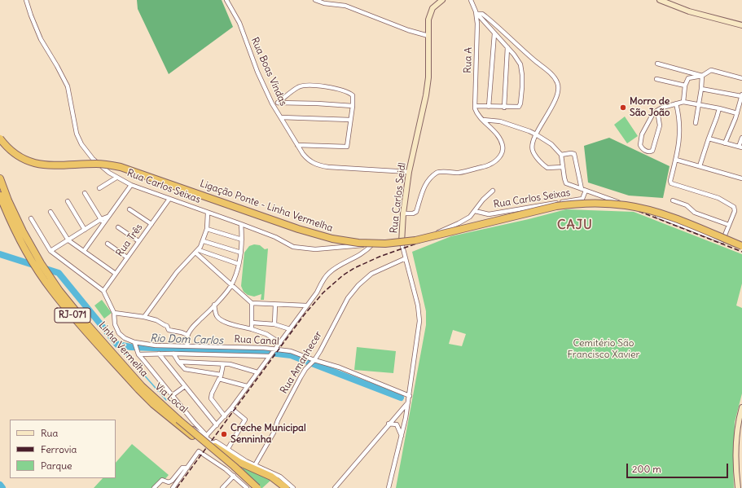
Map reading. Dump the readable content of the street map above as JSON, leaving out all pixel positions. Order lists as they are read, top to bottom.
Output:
{
  "streets": {
    "highway": ["Ligação Ponte - Linha Vermelha", "RJ-071", "Linha Vermelha"],
    "street": [
      "Rua A",
      "Rua Boas Vindas",
      "Rua Carlos Seixas",
      "Rua Carlos Seidl",
      "Rua Três",
      "Rua Canal",
      "Rua Amanhecer",
      "Via Local"
    ]
  },
  "crossings": [
    ["Rua Boas Vindas", "Rua Carlos Seidl"],
    ["Rua Carlos Seixas", "Rua Carlos Seidl"],
    ["Rua Carlos Seixas", "Rua Três"],
    ["Rua Carlos Seidl", "Rua Canal"],
    ["Rua Carlos Seidl", "Rua Amanhecer"],
    ["Rua Três", "Rua Canal"],
    ["Rua Canal", "Rua Amanhecer"]
  ],
  "districts": ["CAJU"],
  "water": ["Rio Dom Carlos"],
  "parks": ["Cemitério São Francisco Xavier"],
  "places": ["Morro de São João", "Creche Municipal Senninha"],
  "legend": ["Rua", "Ferrovia", "Parque"],
  "scale_bar": "200 m"
}
